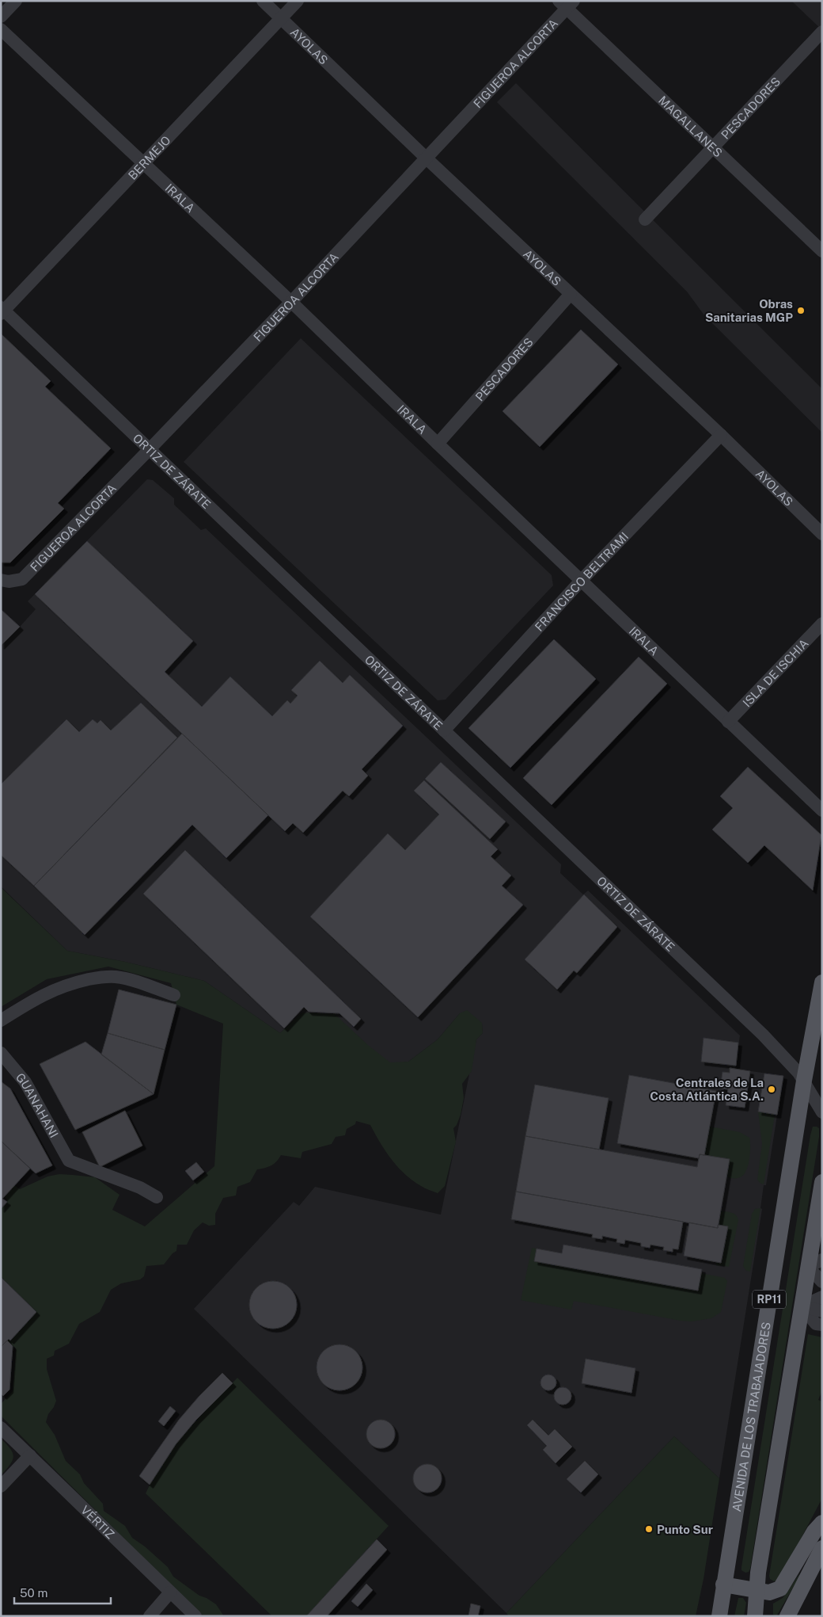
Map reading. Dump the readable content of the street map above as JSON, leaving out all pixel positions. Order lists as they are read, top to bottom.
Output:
{
  "streets": {
    "main road": ["RP11", "AVENIDA DE LOS TRABAJADORES"],
    "street": [
      "AYOLAS",
      "FIGUEROA ALCORTA",
      "PESCADORES",
      "MAGALLANES",
      "BERMEJO",
      "IRALA",
      "ORTIZ DE ZÁRATE",
      "FRANCISCO BELTRAMI",
      "ISLA DE ISCHIA",
      "GUANAHANI",
      "VÉRTIZ"
    ]
  },
  "crossings": [
    ["AYOLAS", "FIGUEROA ALCORTA"],
    ["AYOLAS", "PESCADORES"],
    ["AYOLAS", "BERMEJO"],
    ["AYOLAS", "FRANCISCO BELTRAMI"],
    ["FIGUEROA ALCORTA", "MAGALLANES"],
    ["FIGUEROA ALCORTA", "IRALA"],
    ["FIGUEROA ALCORTA", "ORTIZ DE ZÁRATE"],
    ["PESCADORES", "MAGALLANES"],
    ["PESCADORES", "IRALA"],
    ["BERMEJO", "IRALA"],
    ["BERMEJO", "ORTIZ DE ZÁRATE"],
    ["IRALA", "FRANCISCO BELTRAMI"],
    ["IRALA", "ISLA DE ISCHIA"],
    ["ORTIZ DE ZÁRATE", "FRANCISCO BELTRAMI"],
    ["ORTIZ DE ZÁRATE", "AVENIDA DE LOS TRABAJADORES"]
  ],
  "places": ["Obras Sanitarias MGP", "Centrales de La Costa Atlántica S.A.", "Punto Sur"],
  "scale_bar": "50 m"
}
